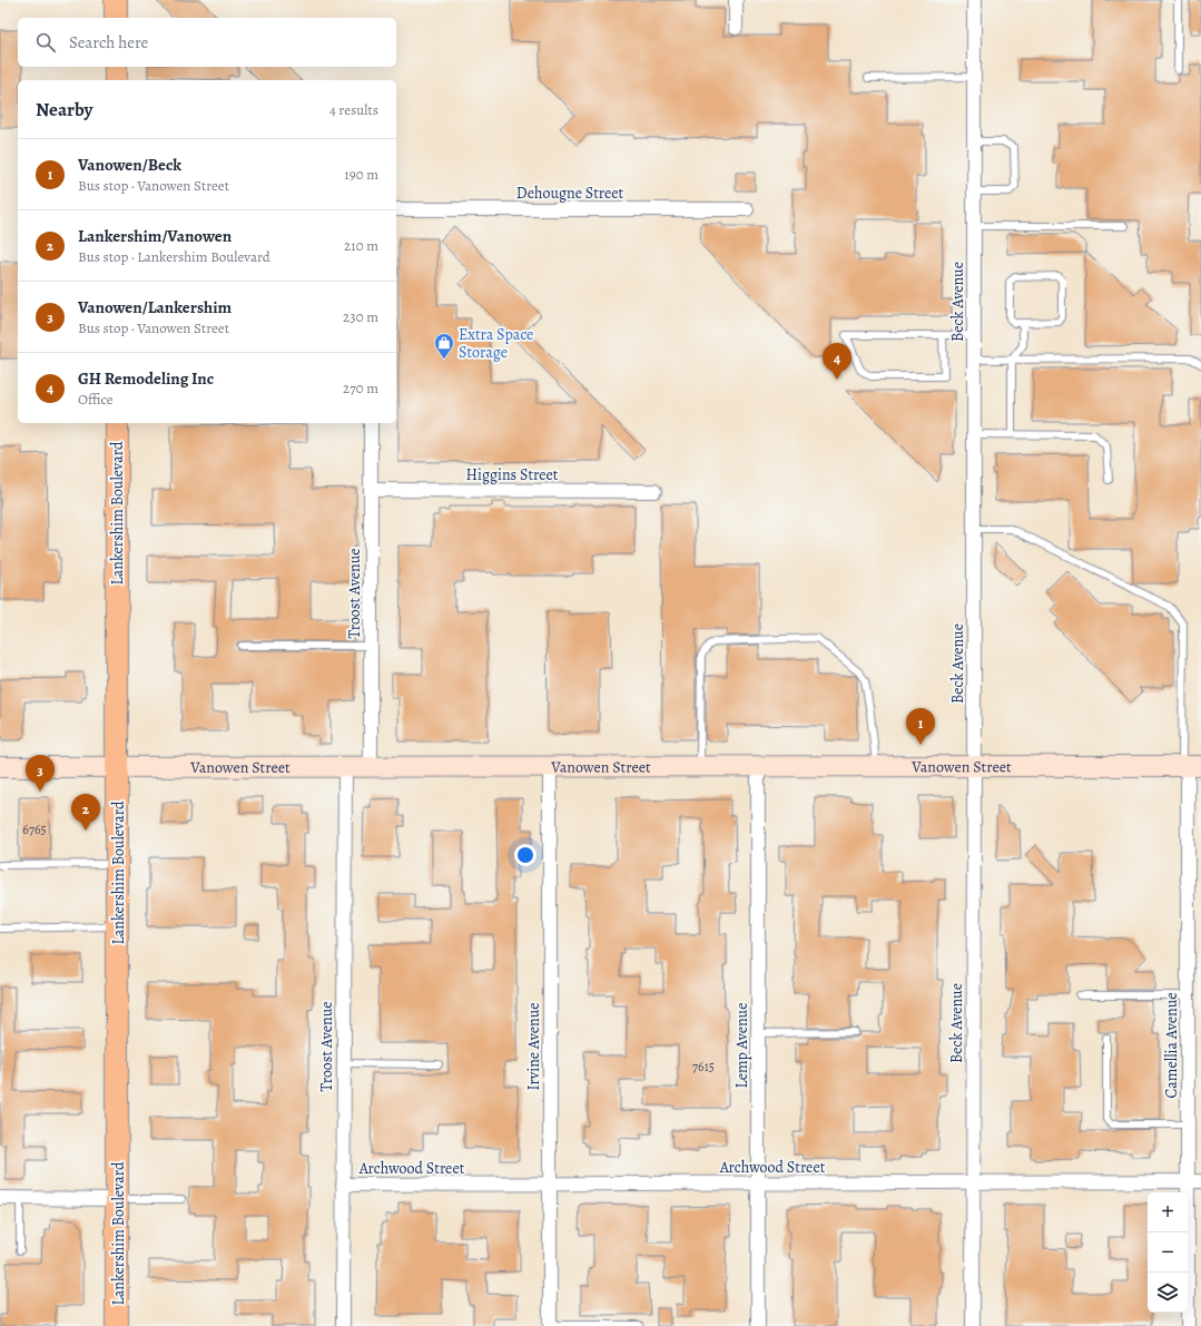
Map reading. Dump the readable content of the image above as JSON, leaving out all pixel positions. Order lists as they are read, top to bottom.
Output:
{
  "streets": {
    "main road": ["Lankershim Boulevard", "Vanowen Street"],
    "street": [
      "Dehougne Street",
      "Beck Avenue",
      "Higgins Street",
      "Troost Avenue",
      "Lemp Avenue",
      "Camellia Avenue",
      "Irvine Avenue",
      "Archwood Street"
    ]
  },
  "crossings": [
    ["Beck Avenue", "Vanowen Street"],
    ["Beck Avenue", "Archwood Street"],
    ["Higgins Street", "Troost Avenue"],
    ["Lankershim Boulevard", "Vanowen Street"],
    ["Troost Avenue", "Vanowen Street"],
    ["Troost Avenue", "Archwood Street"],
    ["Vanowen Street", "Lemp Avenue"],
    ["Vanowen Street", "Camellia Avenue"],
    ["Vanowen Street", "Irvine Avenue"],
    ["Lemp Avenue", "Archwood Street"],
    ["Camellia Avenue", "Archwood Street"],
    ["Irvine Avenue", "Archwood Street"]
  ],
  "places": {
    "shop": ["Extra Space Storage"]
  },
  "house_numbers": ["6765", "7615"],
  "page": {
    "search": "Search here",
    "heading": ["Nearby", "4 results"],
    "list": [
      {
        "mark": "1",
        "name": "Vanowen/Beck",
        "note": "Bus stop · Vanowen Street",
        "value": "190 m"
      },
      {
        "mark": "2",
        "name": "Lankershim/Vanowen",
        "note": "Bus stop · Lankershim Boulevard",
        "value": "210 m"
      },
      {
        "mark": "3",
        "name": "Vanowen/Lankershim",
        "note": "Bus stop · Vanowen Street",
        "value": "230 m"
      },
      {
        "mark": "4",
        "name": "GH Remodeling Inc",
        "note": "Office",
        "value": "270 m"
      }
    ],
    "pins": [
      "4",
      "1",
      "3",
      "2"
    ],
    "map_buttons": ["+", "−"]
  }
}
